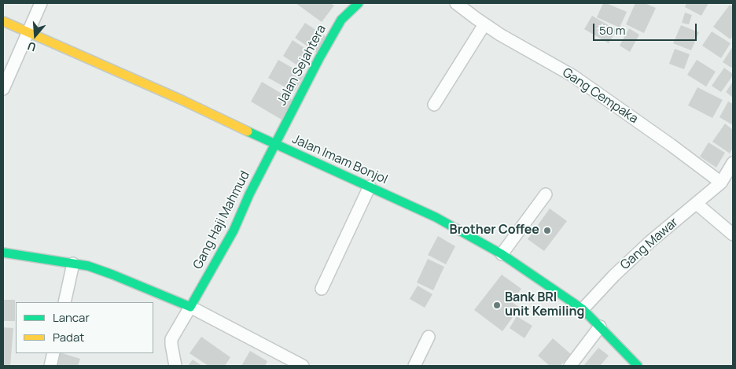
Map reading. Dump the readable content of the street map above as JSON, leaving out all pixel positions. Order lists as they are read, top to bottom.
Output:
{
  "streets": {
    "main road": ["Jalan Sejahtera", "Jalan Imam Bonjol", "Gang Haji Mahmud"],
    "street": ["Gang Cempaka", "Gang Mawar"]
  },
  "crossings": [
    ["Jalan Sejahtera", "Jalan Imam Bonjol"],
    ["Jalan Sejahtera", "Gang Haji Mahmud"],
    ["Gang Cempaka", "Gang Mawar"],
    ["Jalan Imam Bonjol", "Gang Haji Mahmud"],
    ["Jalan Imam Bonjol", "Gang Mawar"]
  ],
  "places": ["Brother Coffee", "Bank BRI unit Kemiling"],
  "legend": ["Lancar", "Padat"],
  "scale_bar": "50 m",
  "north": "bottom"
}
